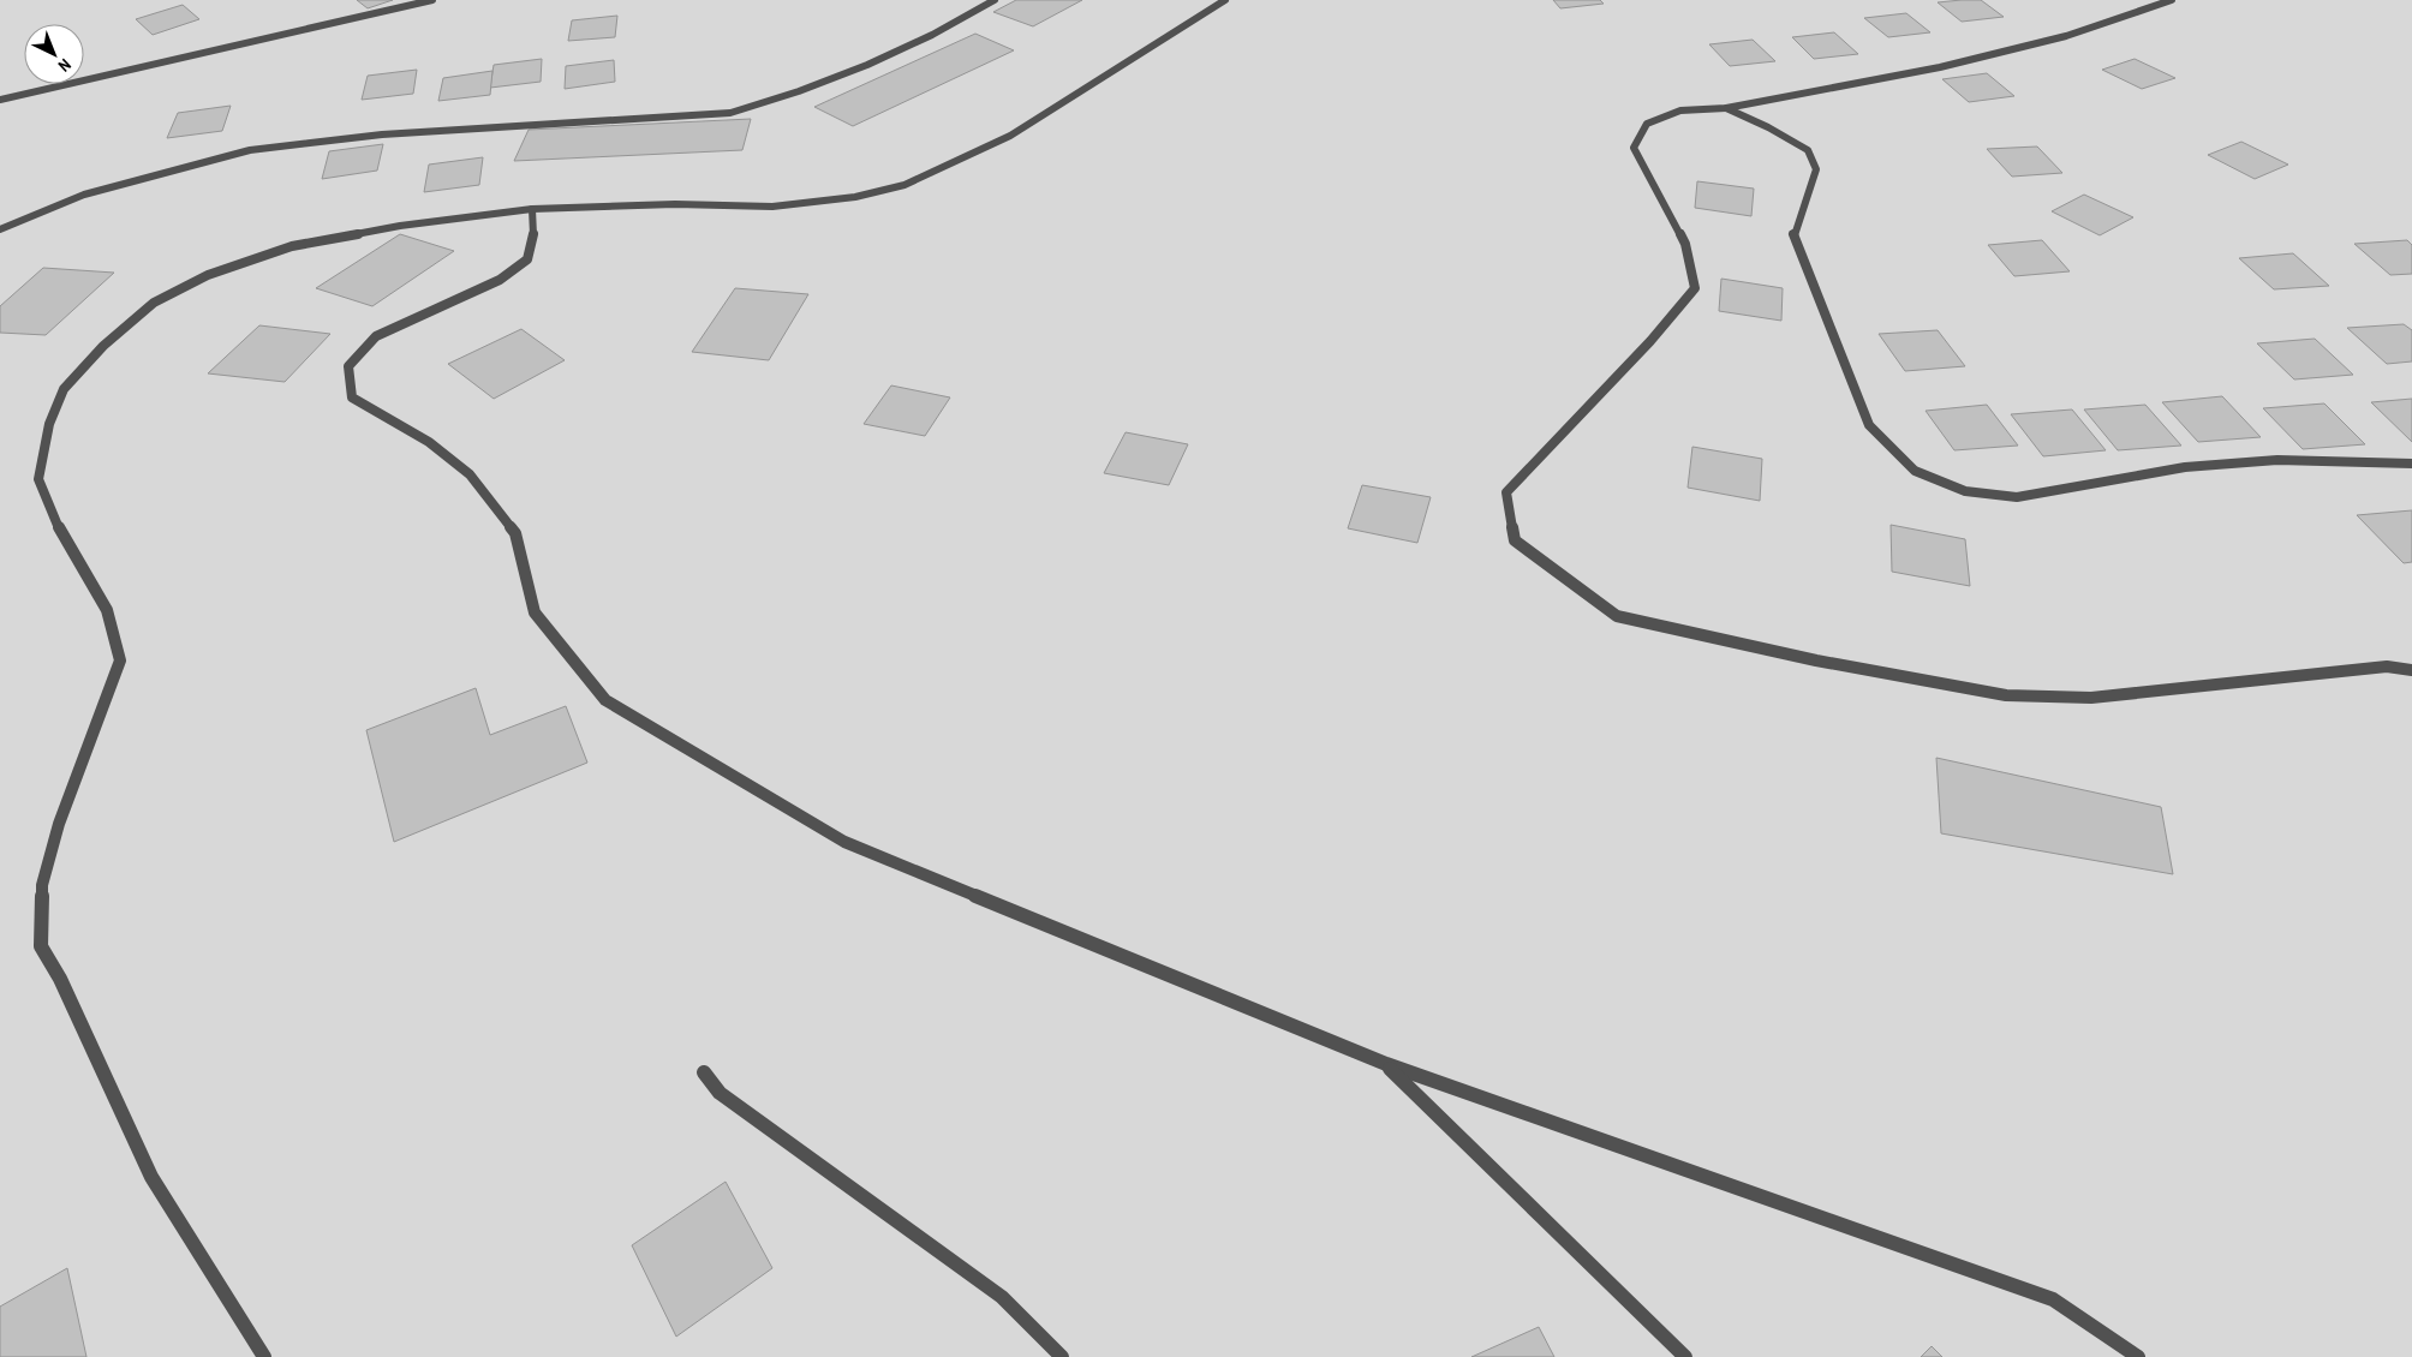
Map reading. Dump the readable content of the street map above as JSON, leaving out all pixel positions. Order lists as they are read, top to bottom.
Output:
{
  "north": "bottom right"
}
